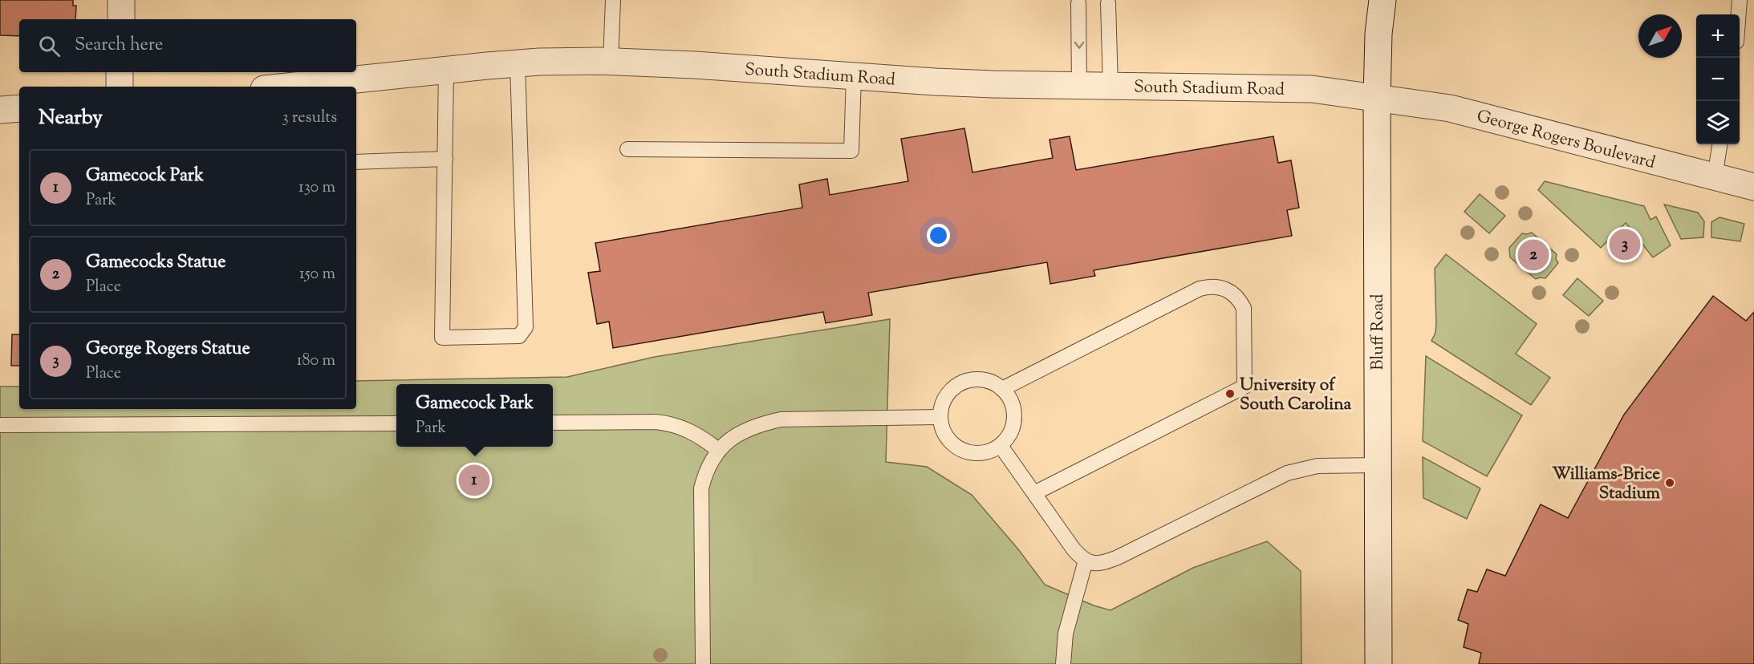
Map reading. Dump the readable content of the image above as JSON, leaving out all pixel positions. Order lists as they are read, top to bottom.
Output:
{
  "streets": {
    "street": ["South Stadium Road", "George Rogers Boulevard", "Bluff Road"]
  },
  "crossings": [
    ["South Stadium Road", "George Rogers Boulevard"],
    ["South Stadium Road", "Bluff Road"],
    ["George Rogers Boulevard", "Bluff Road"]
  ],
  "places": ["University of South Carolina", "Williams-Brice Stadium"],
  "north": "top right",
  "page": {
    "map_buttons": ["+", "−"],
    "search": "Search here",
    "heading": ["Nearby", "3 results"],
    "list": [
      {
        "mark": "1",
        "name": "Gamecock Park",
        "note": "Park",
        "value": "130 m"
      },
      {
        "mark": "2",
        "name": "Gamecocks Statue",
        "note": "Place",
        "value": "150 m"
      },
      {
        "mark": "3",
        "name": "George Rogers Statue",
        "note": "Place",
        "value": "180 m"
      }
    ],
    "pins": ["3", "2", "1"],
    "popup": ["Gamecock Park", "Park"]
  }
}
